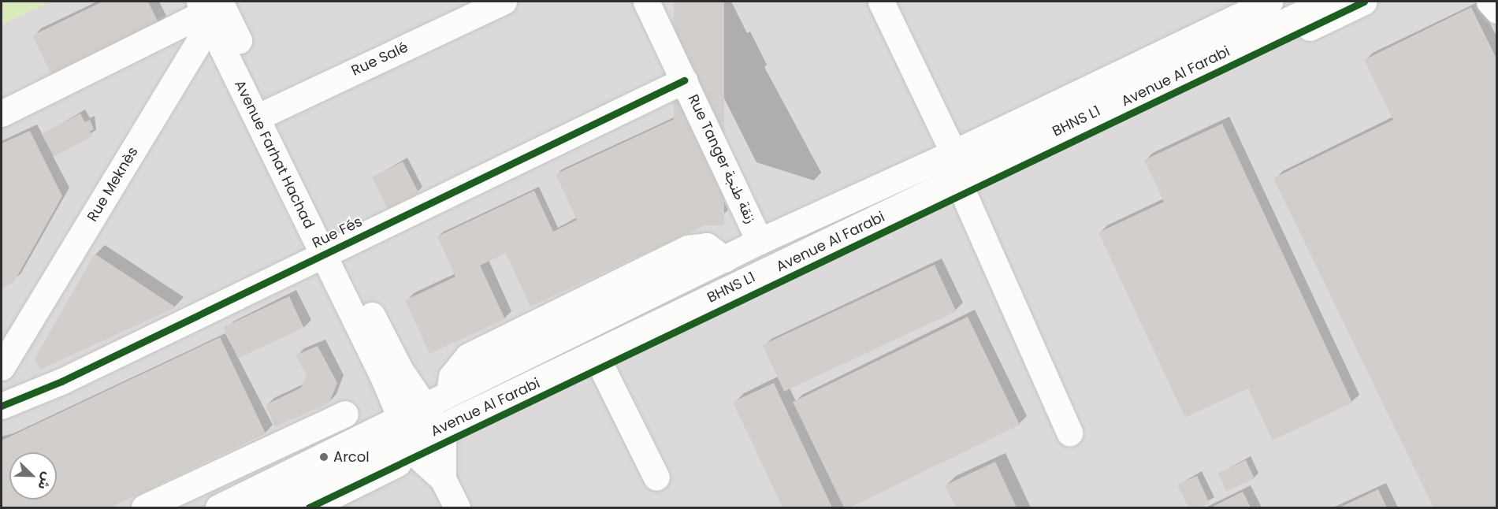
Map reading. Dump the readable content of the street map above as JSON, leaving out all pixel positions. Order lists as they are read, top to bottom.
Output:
{
  "streets": {
    "street": [
      "Rue Salé",
      "Avenue Al Farabi",
      "BHNS L1",
      "Avenue Farhat Hachad",
      "Rue Tanger زنقة طنجة",
      "Rue Meknès",
      "Rue Fés"
    ]
  },
  "crossings": [
    ["Rue Salé", "Avenue Farhat Hachad"],
    ["Avenue Al Farabi", "BHNS L1"],
    ["Avenue Al Farabi", "Avenue Farhat Hachad"],
    ["Avenue Al Farabi", "Rue Tanger زنقة طنجة"],
    ["BHNS L1", "Avenue Farhat Hachad"],
    ["Avenue Farhat Hachad", "Rue Meknès"],
    ["Avenue Farhat Hachad", "Rue Fés"],
    ["Rue Tanger زنقة طنجة", "Rue Fés"]
  ],
  "places": ["Arcol"],
  "north": "bottom right"
}
